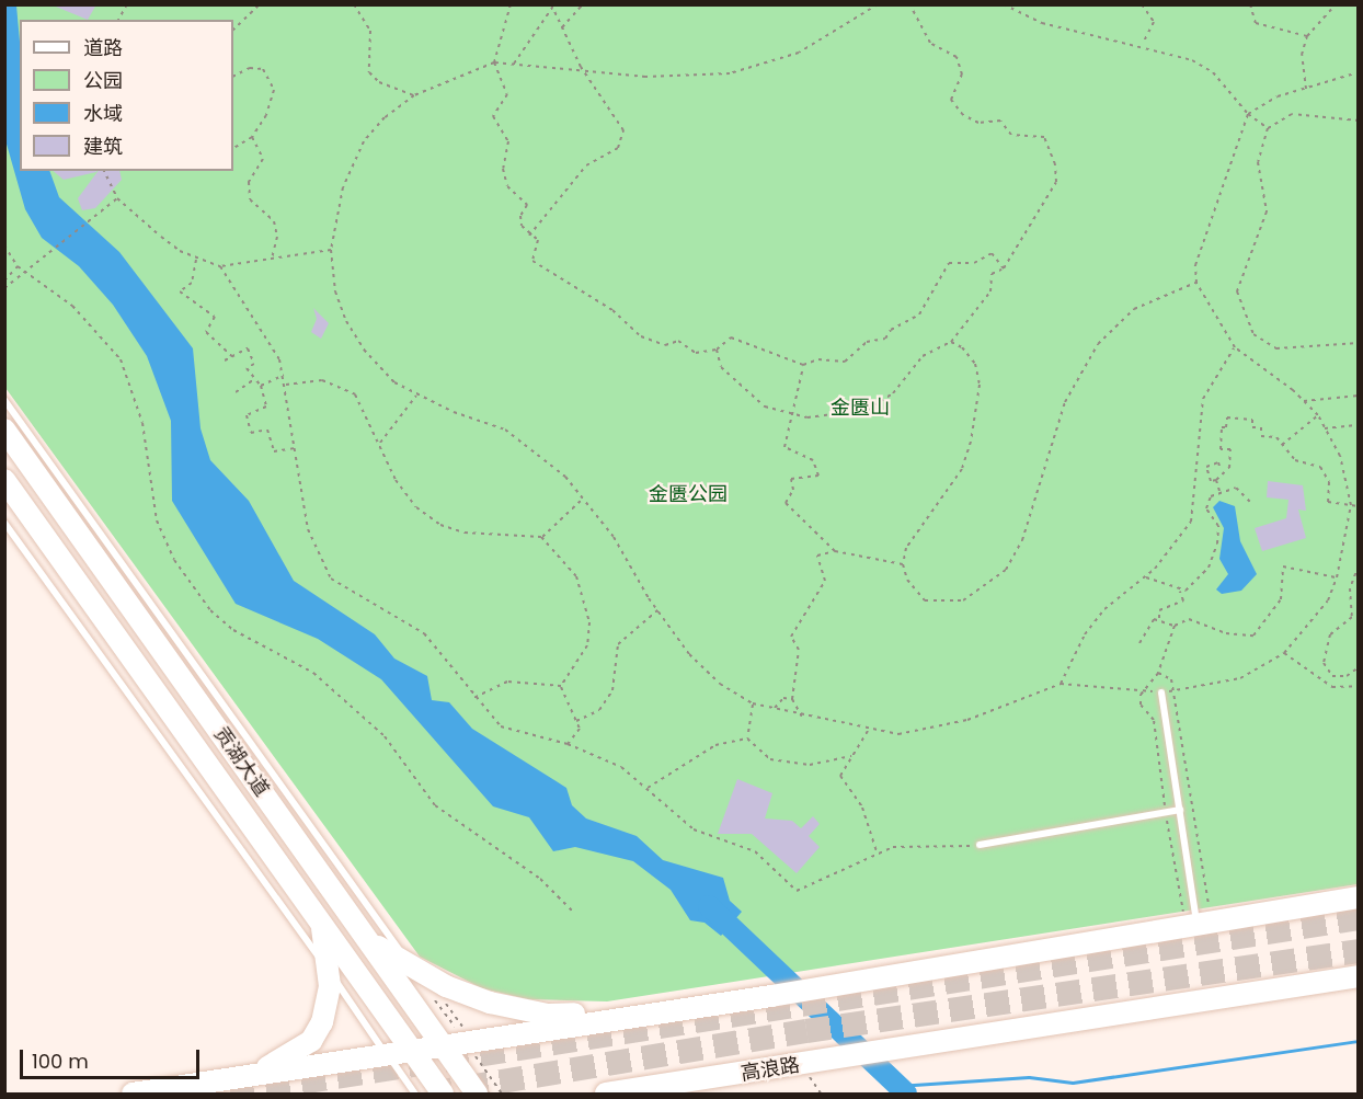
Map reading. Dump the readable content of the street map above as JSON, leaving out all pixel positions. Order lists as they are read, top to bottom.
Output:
{
  "streets": {
    "main road": ["贡湖大道", "高浪路"]
  },
  "parks": ["金匮山", "金匮公园"],
  "legend": [
    "道路",
    "公园",
    "水域",
    "建筑"
  ],
  "scale_bar": "100 m"
}
